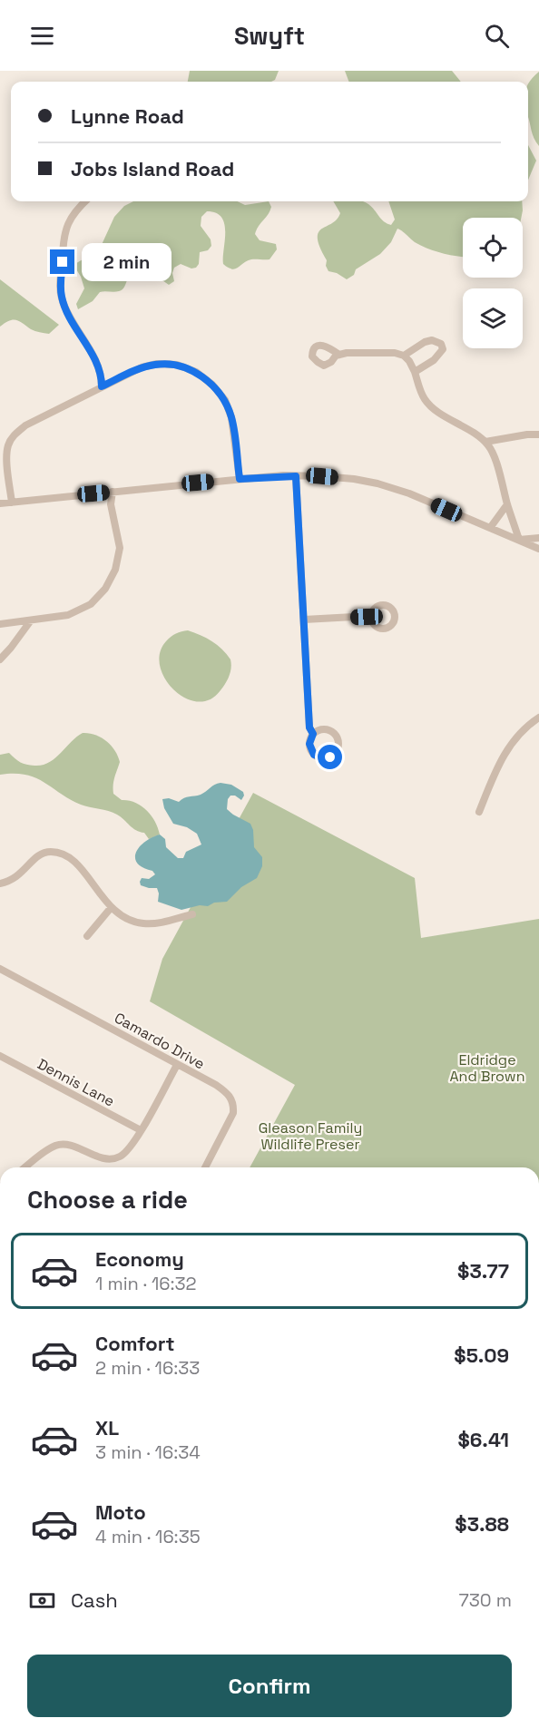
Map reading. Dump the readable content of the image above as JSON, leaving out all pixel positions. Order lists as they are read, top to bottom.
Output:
{
  "streets": {
    "street": ["Camardo Drive", "Dennis Lane"]
  },
  "parks": ["Eldridge And Brown", "Gleason Family Wildlife Preser"],
  "page": {
    "header": "Swyft",
    "banner": ["Lynne Road", "Jobs Island Road"],
    "bubble": "2 min",
    "heading": "Choose a ride",
    "list": [
      {
        "name": "Economy",
        "note": "1 min · 16:32",
        "value": "$3.77"
      },
      {
        "name": "Comfort",
        "note": "2 min · 16:33",
        "value": "$5.09"
      },
      {
        "name": "XL",
        "note": "3 min · 16:34",
        "value": "$6.41"
      },
      {
        "name": "Moto",
        "note": "4 min · 16:35",
        "value": "$3.88"
      }
    ],
    "pay": ["Cash", "730 m"],
    "buttons": "Confirm"
  }
}
